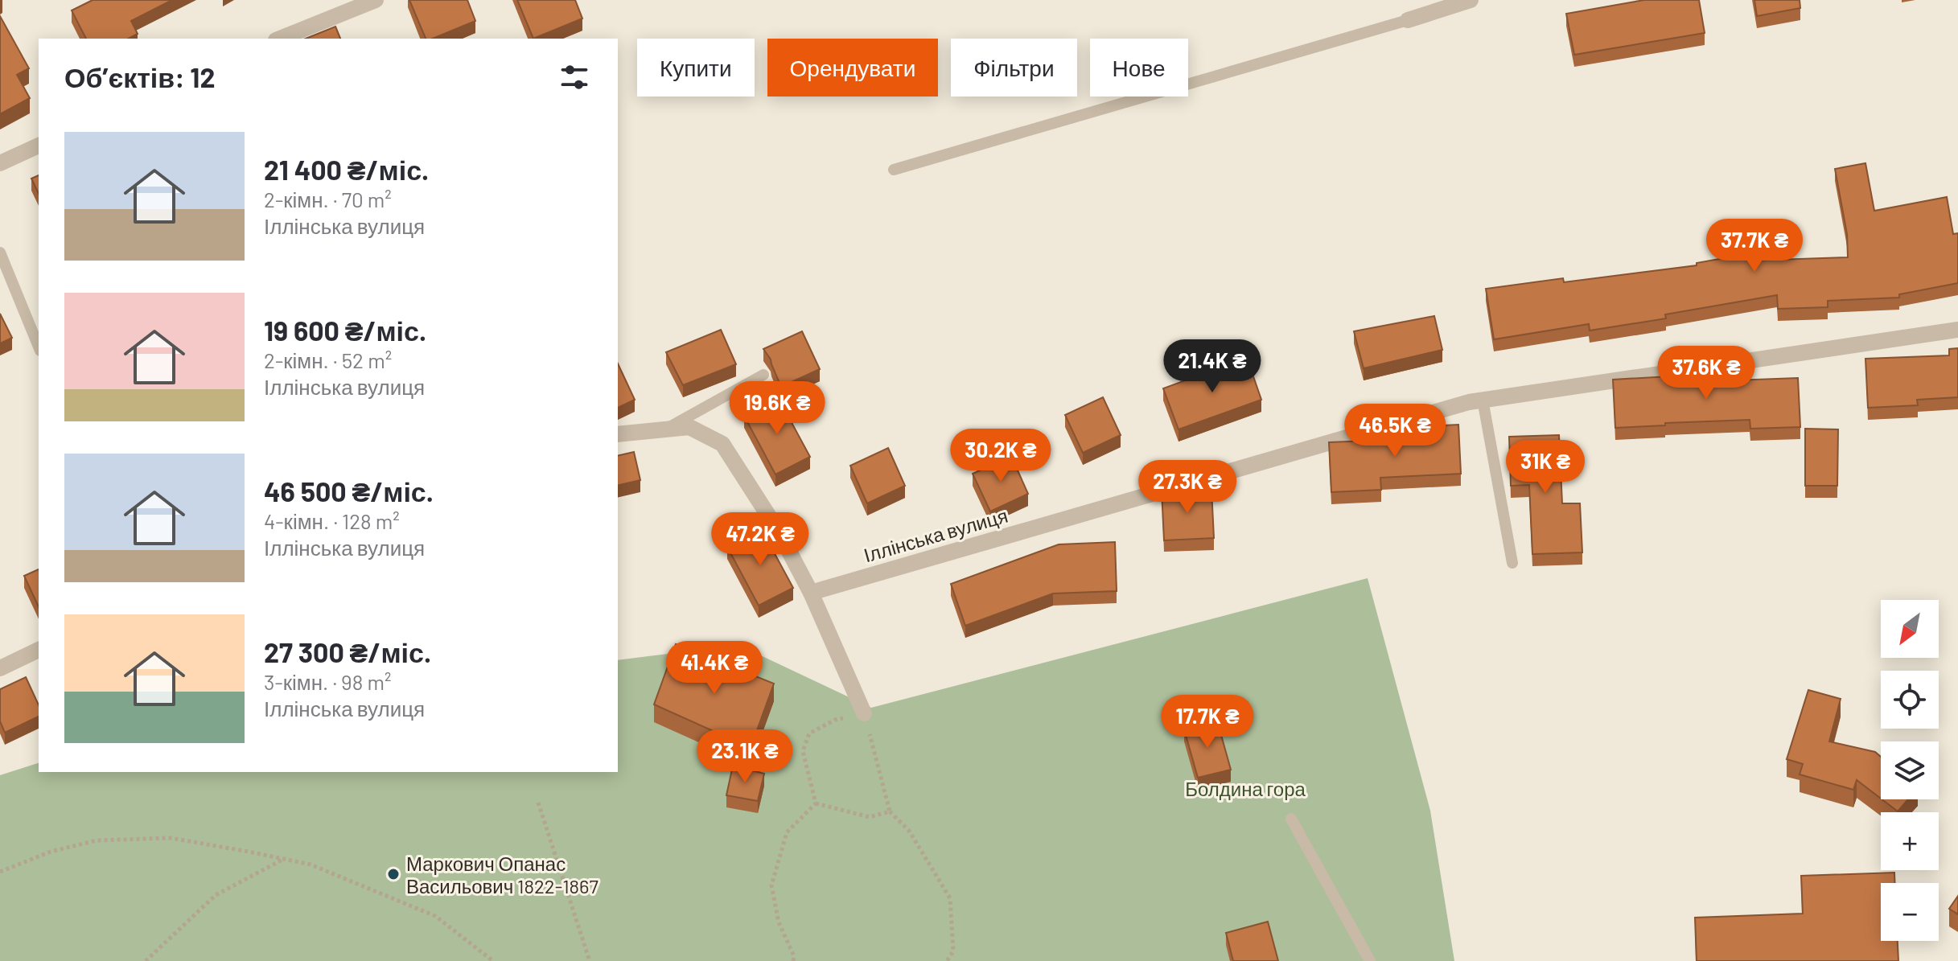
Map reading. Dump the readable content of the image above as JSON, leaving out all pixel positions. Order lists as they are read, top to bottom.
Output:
{
  "streets": {
    "street": ["Іллінська вулиця"]
  },
  "parks": ["Болдина гора"],
  "places": ["Маркович Опанас Васильович 1822-1867"],
  "north": "bottom left",
  "page": {
    "chip": [
      "Купити",
      "Орендувати",
      "Фільтри",
      "Нове"
    ],
    "heading": "Об’єктів: 12",
    "list": [
      {
        "name": "21 400 ₴/міс.",
        "note": "2-кімн. · 70 m² · Іллінська вулиця"
      },
      {
        "name": "19 600 ₴/міс.",
        "note": "2-кімн. · 52 m² · Іллінська вулиця"
      },
      {
        "name": "46 500 ₴/міс.",
        "note": "4-кімн. · 128 m² · Іллінська вулиця"
      },
      {
        "name": "27 300 ₴/міс.",
        "note": "3-кімн. · 98 m² · Іллінська вулиця"
      }
    ],
    "price": [
      "37.7K ₴",
      "21.4K ₴",
      "37.6K ₴",
      "19.6K ₴",
      "46.5K ₴",
      "30.2K ₴",
      "31K ₴",
      "27.3K ₴",
      "47.2K ₴",
      "41.4K ₴",
      "17.7K ₴",
      "23.1K ₴"
    ],
    "map_buttons": ["+", "−"]
  }
}
